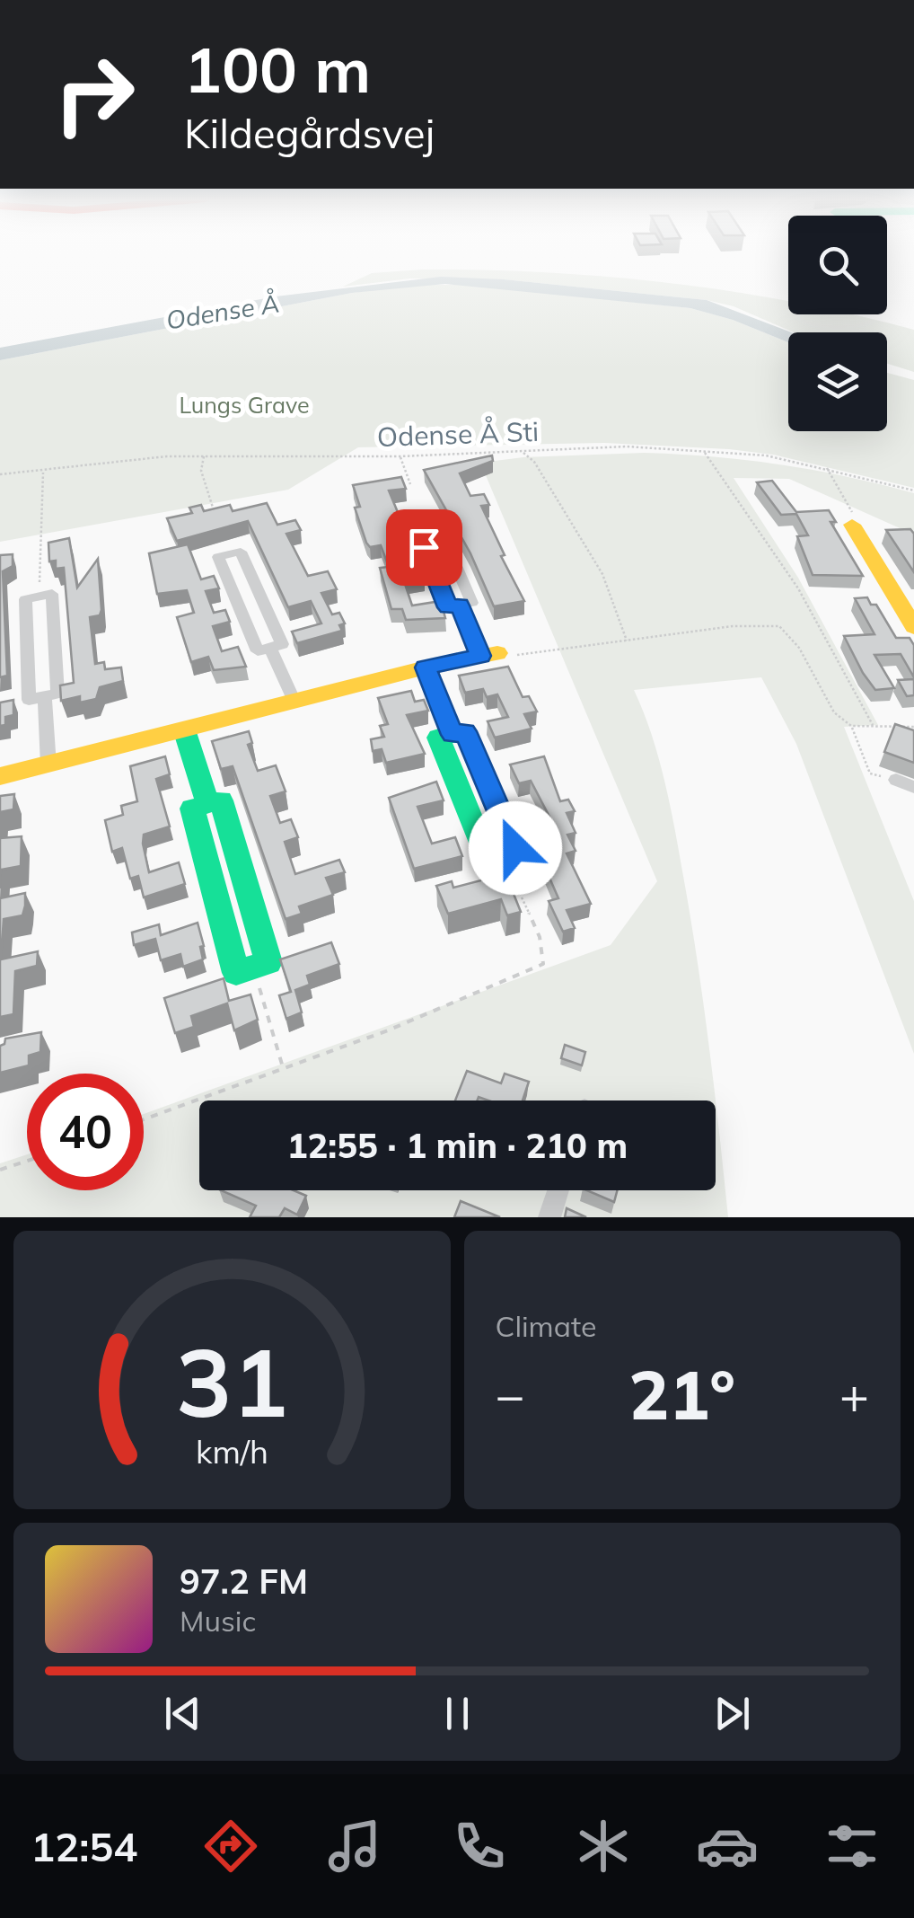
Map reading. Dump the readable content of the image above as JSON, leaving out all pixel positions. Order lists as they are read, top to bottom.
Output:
{
  "streets": {
    "path": ["Odense Å Sti"]
  },
  "water": ["Odense Å"],
  "parks": ["Lungs Grave"],
  "page": {
    "turn": ["100 m", "Kildegårdsvej"],
    "limit": "40",
    "trip": "12:55 · 1 min · 210 m",
    "tile": "Climate",
    "heat": ["−", "21°", "+"],
    "song": ["97.2 FM", "Music"],
    "tabs": "12:54",
    "gauge": ["31", "km/h"]
  }
}
